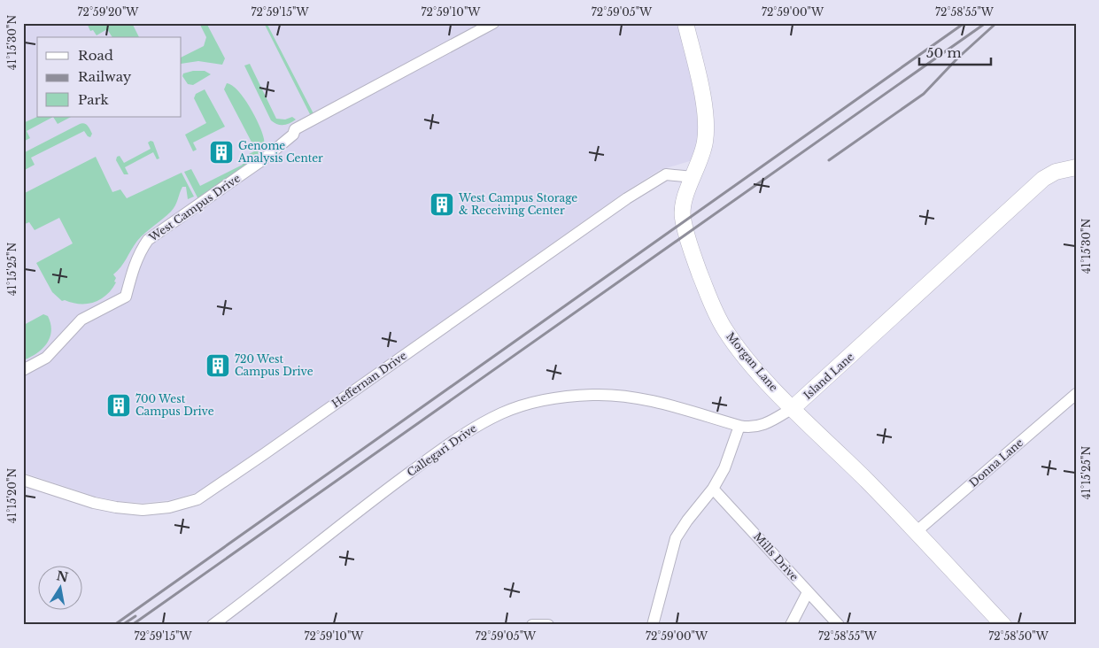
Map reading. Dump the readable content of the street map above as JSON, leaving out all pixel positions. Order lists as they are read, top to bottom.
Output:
{
  "streets": {
    "street": [
      "West Campus Drive",
      "Morgan Lane",
      "Island Lane",
      "Heffernan Drive",
      "Callegari Drive",
      "Donna Lane",
      "Mills Drive"
    ]
  },
  "crossings": [
    ["Morgan Lane", "Island Lane"],
    ["Morgan Lane", "Heffernan Drive"],
    ["Morgan Lane", "Donna Lane"],
    ["Island Lane", "Callegari Drive"]
  ],
  "places": {
    "building": [
      "Genome Analysis Center",
      "West Campus Storage & Receiving Center",
      "720 West Campus Drive",
      "700 West Campus Drive"
    ]
  },
  "legend": ["Road", "Railway", "Park"],
  "scale_bar": "50 m",
  "north": "top",
  "coordinates": [
    "72°59'20\"W",
    "72°59'15\"W",
    "72°59'10\"W",
    "72°59'05\"W",
    "72°59'00\"W",
    "72°58'55\"W",
    "41°15'30\"N",
    "41°15'25\"N",
    "41°15'20\"N",
    "72°58'50\"W"
  ]
}
